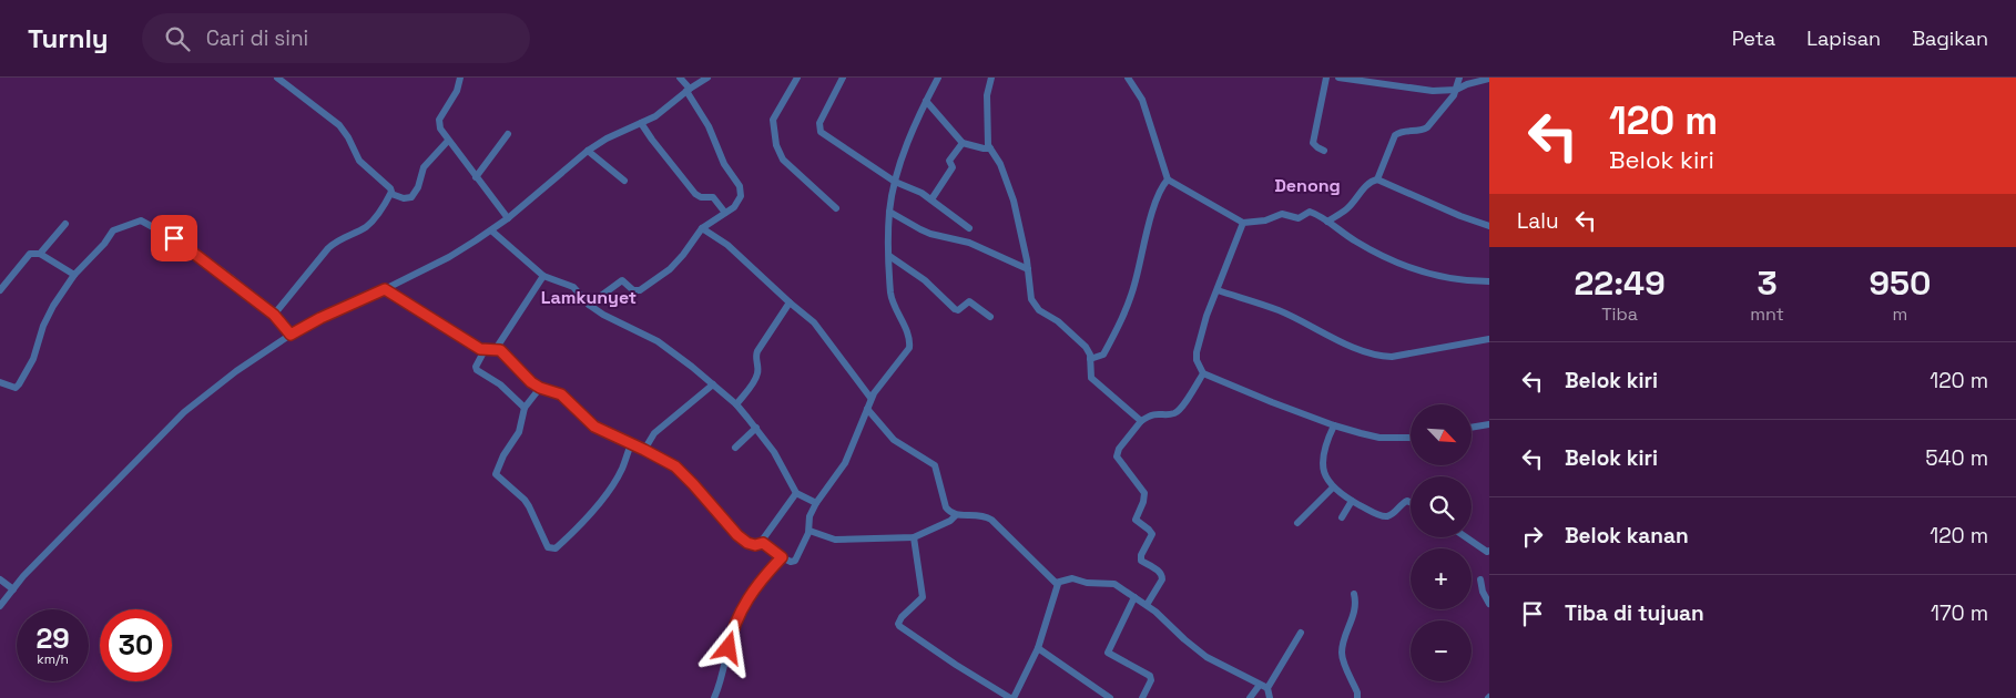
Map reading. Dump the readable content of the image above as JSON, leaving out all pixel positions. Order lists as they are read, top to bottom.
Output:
{
  "districts": ["Denong", "Lamkunyet"],
  "north": "bottom right",
  "page": {
    "header": "Turnly",
    "search": "Cari di sini",
    "nav": ["Peta", "Lapisan", "Bagikan"],
    "turn": ["120 m", "Belok kiri"],
    "then": "Lalu",
    "eta": [
      "22:49",
      "Tiba",
      "3",
      "mnt",
      "950",
      "m"
    ],
    "list": [
      {
        "name": "Belok kiri",
        "value": "120 m"
      },
      {
        "name": "Belok kiri",
        "value": "540 m"
      },
      {
        "name": "Belok kanan",
        "value": "120 m"
      },
      {
        "name": "Tiba di tujuan",
        "value": "170 m"
      }
    ],
    "map_buttons": ["+", "−"],
    "speed": "29 km/h",
    "limit": "30"
  }
}
